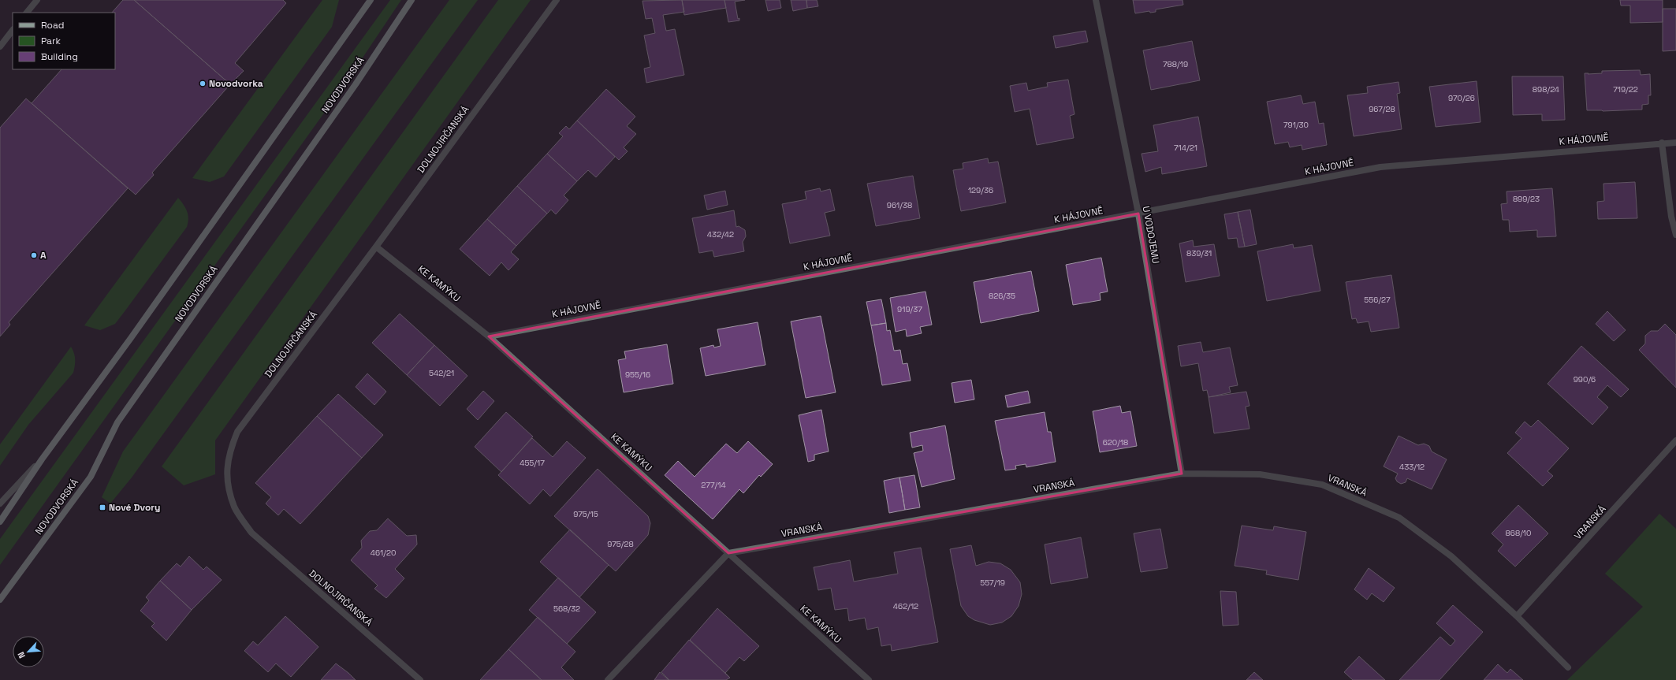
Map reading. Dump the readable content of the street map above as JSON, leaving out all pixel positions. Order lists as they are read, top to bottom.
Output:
{
  "streets": {
    "main road": ["NOVODVORSKÁ"],
    "street": [
      "DOLNOJIRČANSKÁ",
      "K HÁJOVNĚ",
      "U VODOJEMU",
      "KE KAMÝKU",
      "VRANSKÁ"
    ]
  },
  "crossings": [
    ["DOLNOJIRČANSKÁ", "KE KAMÝKU"],
    ["K HÁJOVNĚ", "U VODOJEMU"],
    ["K HÁJOVNĚ", "KE KAMÝKU"],
    ["U VODOJEMU", "VRANSKÁ"],
    ["KE KAMÝKU", "VRANSKÁ"]
  ],
  "places": {
    "other": ["Novodvorka", "A"],
    "transit": ["Nové Dvory"]
  },
  "house_numbers": [
    "788/19",
    "898/24",
    "719/22",
    "970/26",
    "967/28",
    "791/30",
    "714/21",
    "129/36",
    "899/23",
    "961/38",
    "432/42",
    "839/31",
    "826/35",
    "556/27",
    "919/37",
    "542/21",
    "955/16",
    "990/6",
    "620/18",
    "455/17",
    "433/12",
    "277/14",
    "975/15",
    "868/10",
    "975/28",
    "461/20",
    "557/19",
    "462/12",
    "568/32"
  ],
  "legend": ["Road", "Park", "Building"],
  "north": "bottom left"
}
